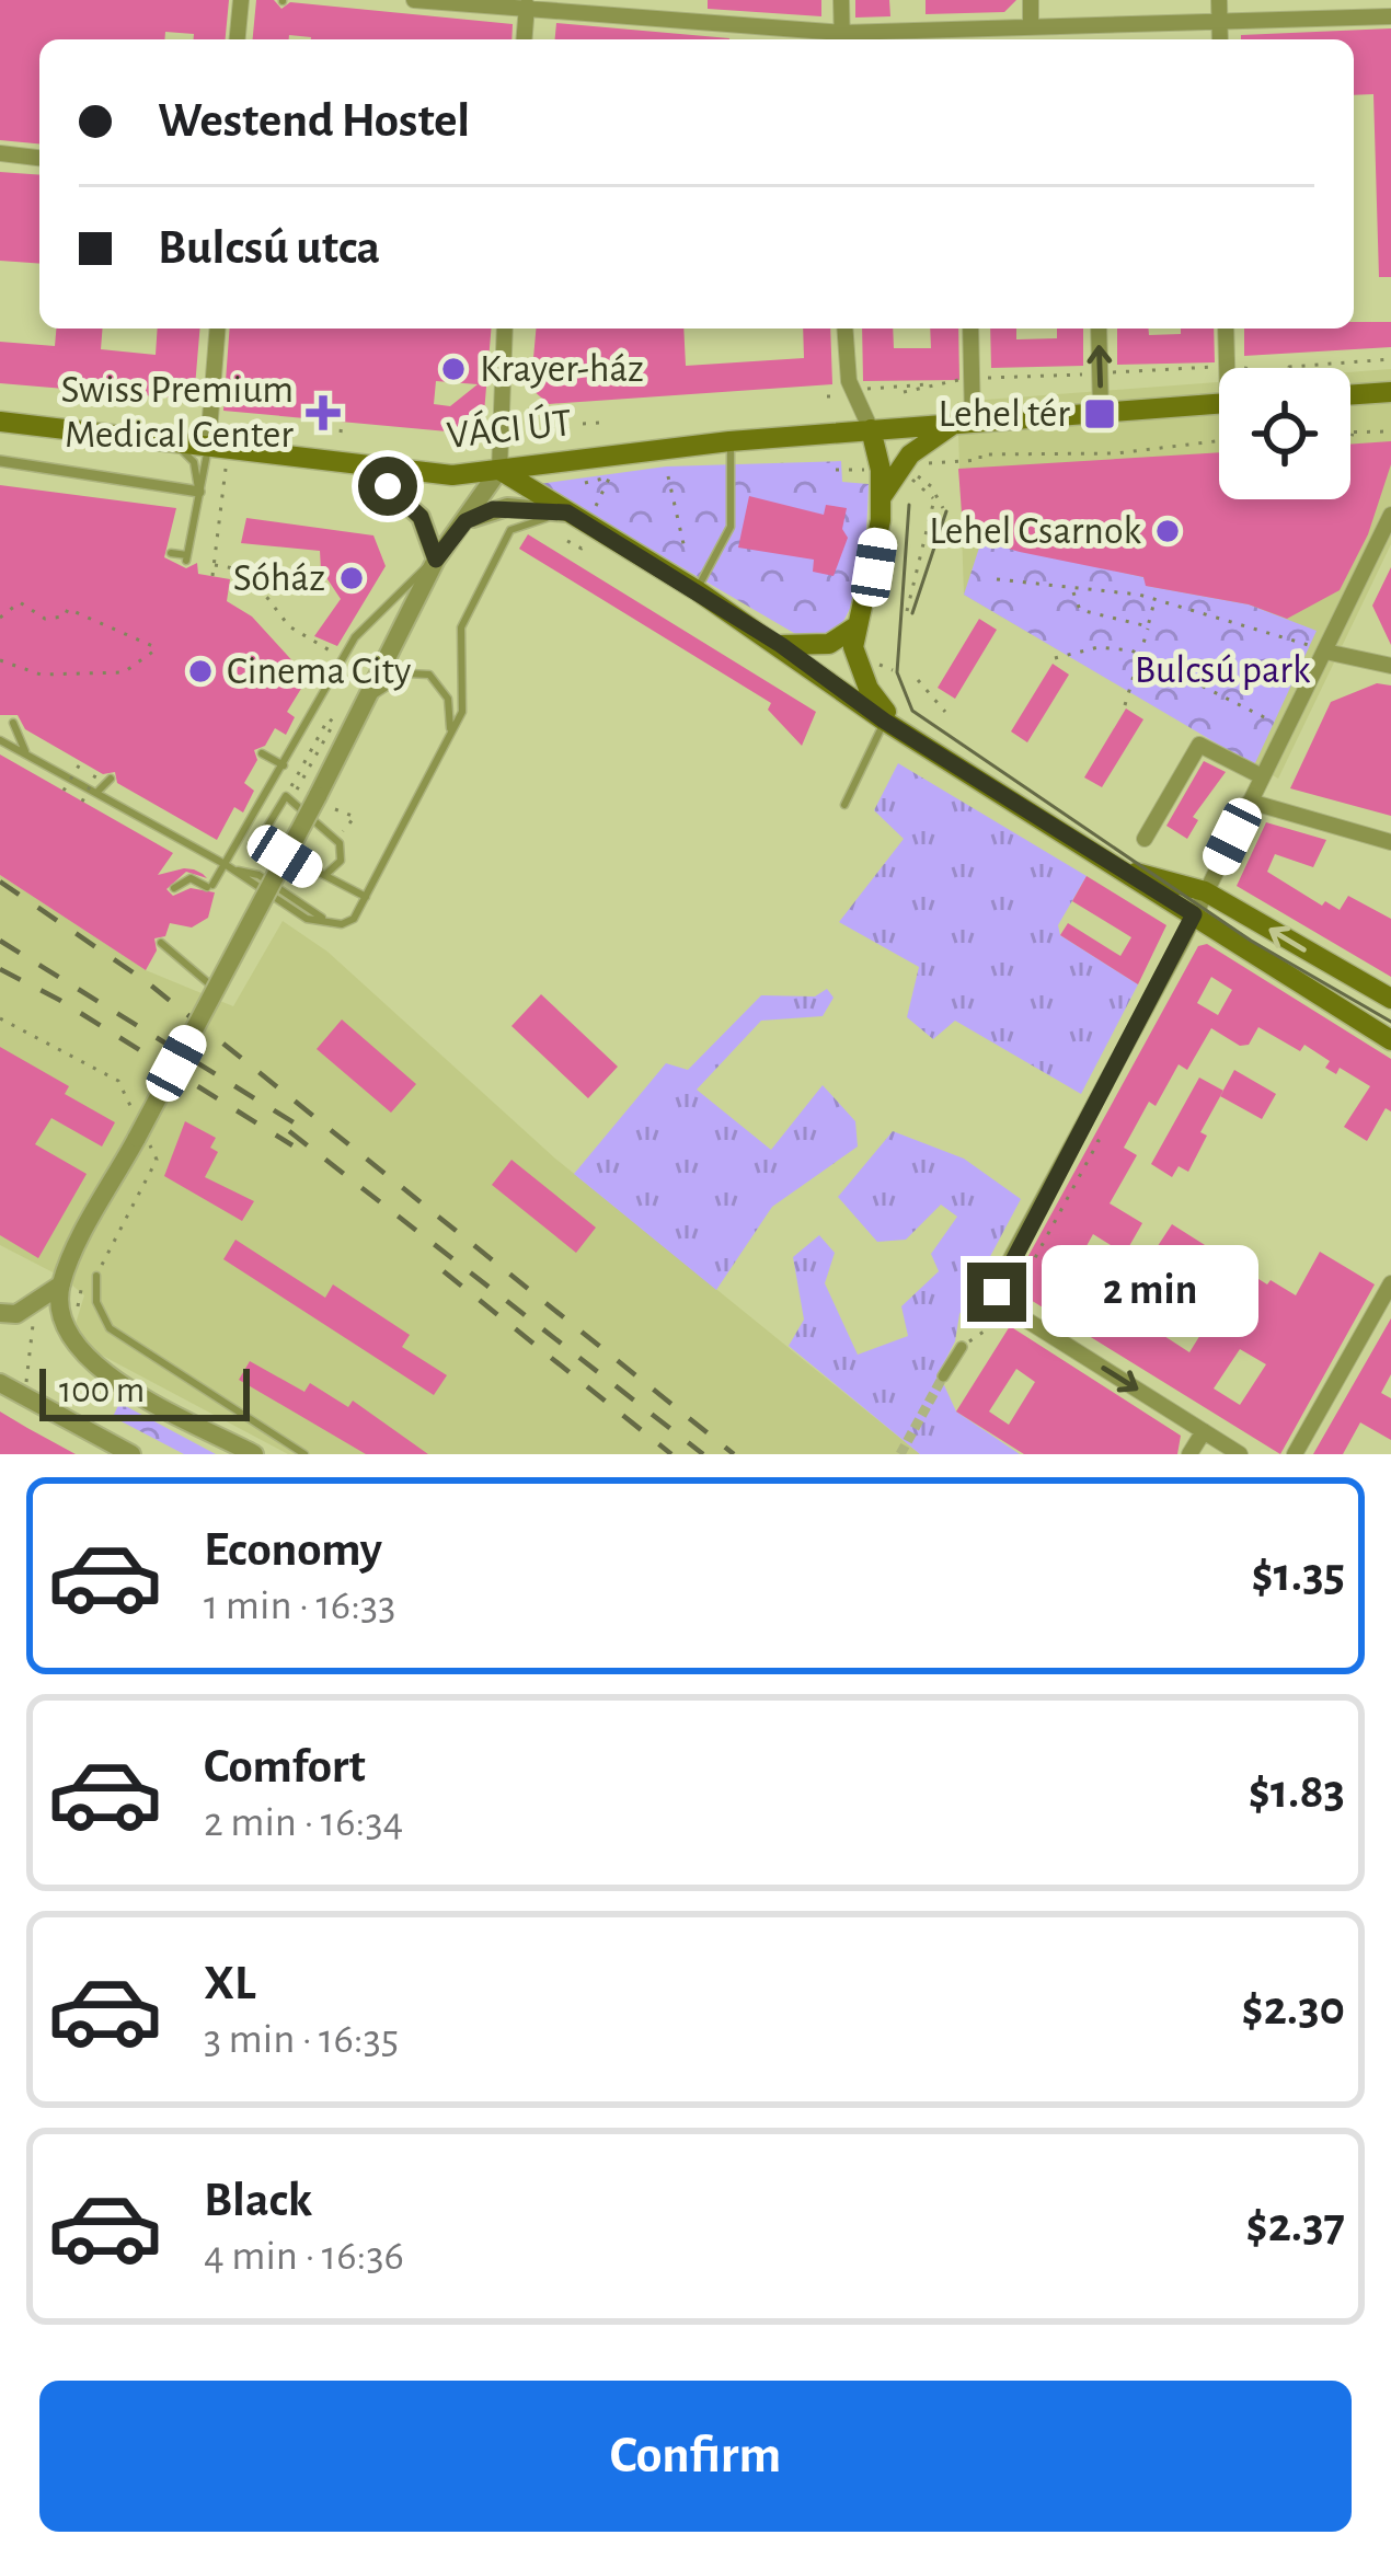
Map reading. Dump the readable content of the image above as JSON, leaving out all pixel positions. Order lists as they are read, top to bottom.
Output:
{
  "streets": {
    "main road": ["VÁCI ÚT"]
  },
  "parks": ["Bulcsú park"],
  "places": {
    "other": [
      "Krayer-ház",
      "Lehel Csarnok",
      "Sóház",
      "Cinema City"
    ],
    "health": ["Swiss Premium Medical Center"],
    "transit": ["Lehel tér"]
  },
  "scale_bar": "100 m",
  "page": {
    "banner": ["Westend Hostel", "Bulcsú utca"],
    "bubble": "2 min",
    "scale": "100 m",
    "list": [
      {
        "name": "Economy",
        "note": "1 min · 16:33",
        "value": "$1.35"
      },
      {
        "name": "Comfort",
        "note": "2 min · 16:34",
        "value": "$1.83"
      },
      {
        "name": "XL",
        "note": "3 min · 16:35",
        "value": "$2.30"
      },
      {
        "name": "Black",
        "note": "4 min · 16:36",
        "value": "$2.37"
      }
    ],
    "buttons": "Confirm"
  }
}
